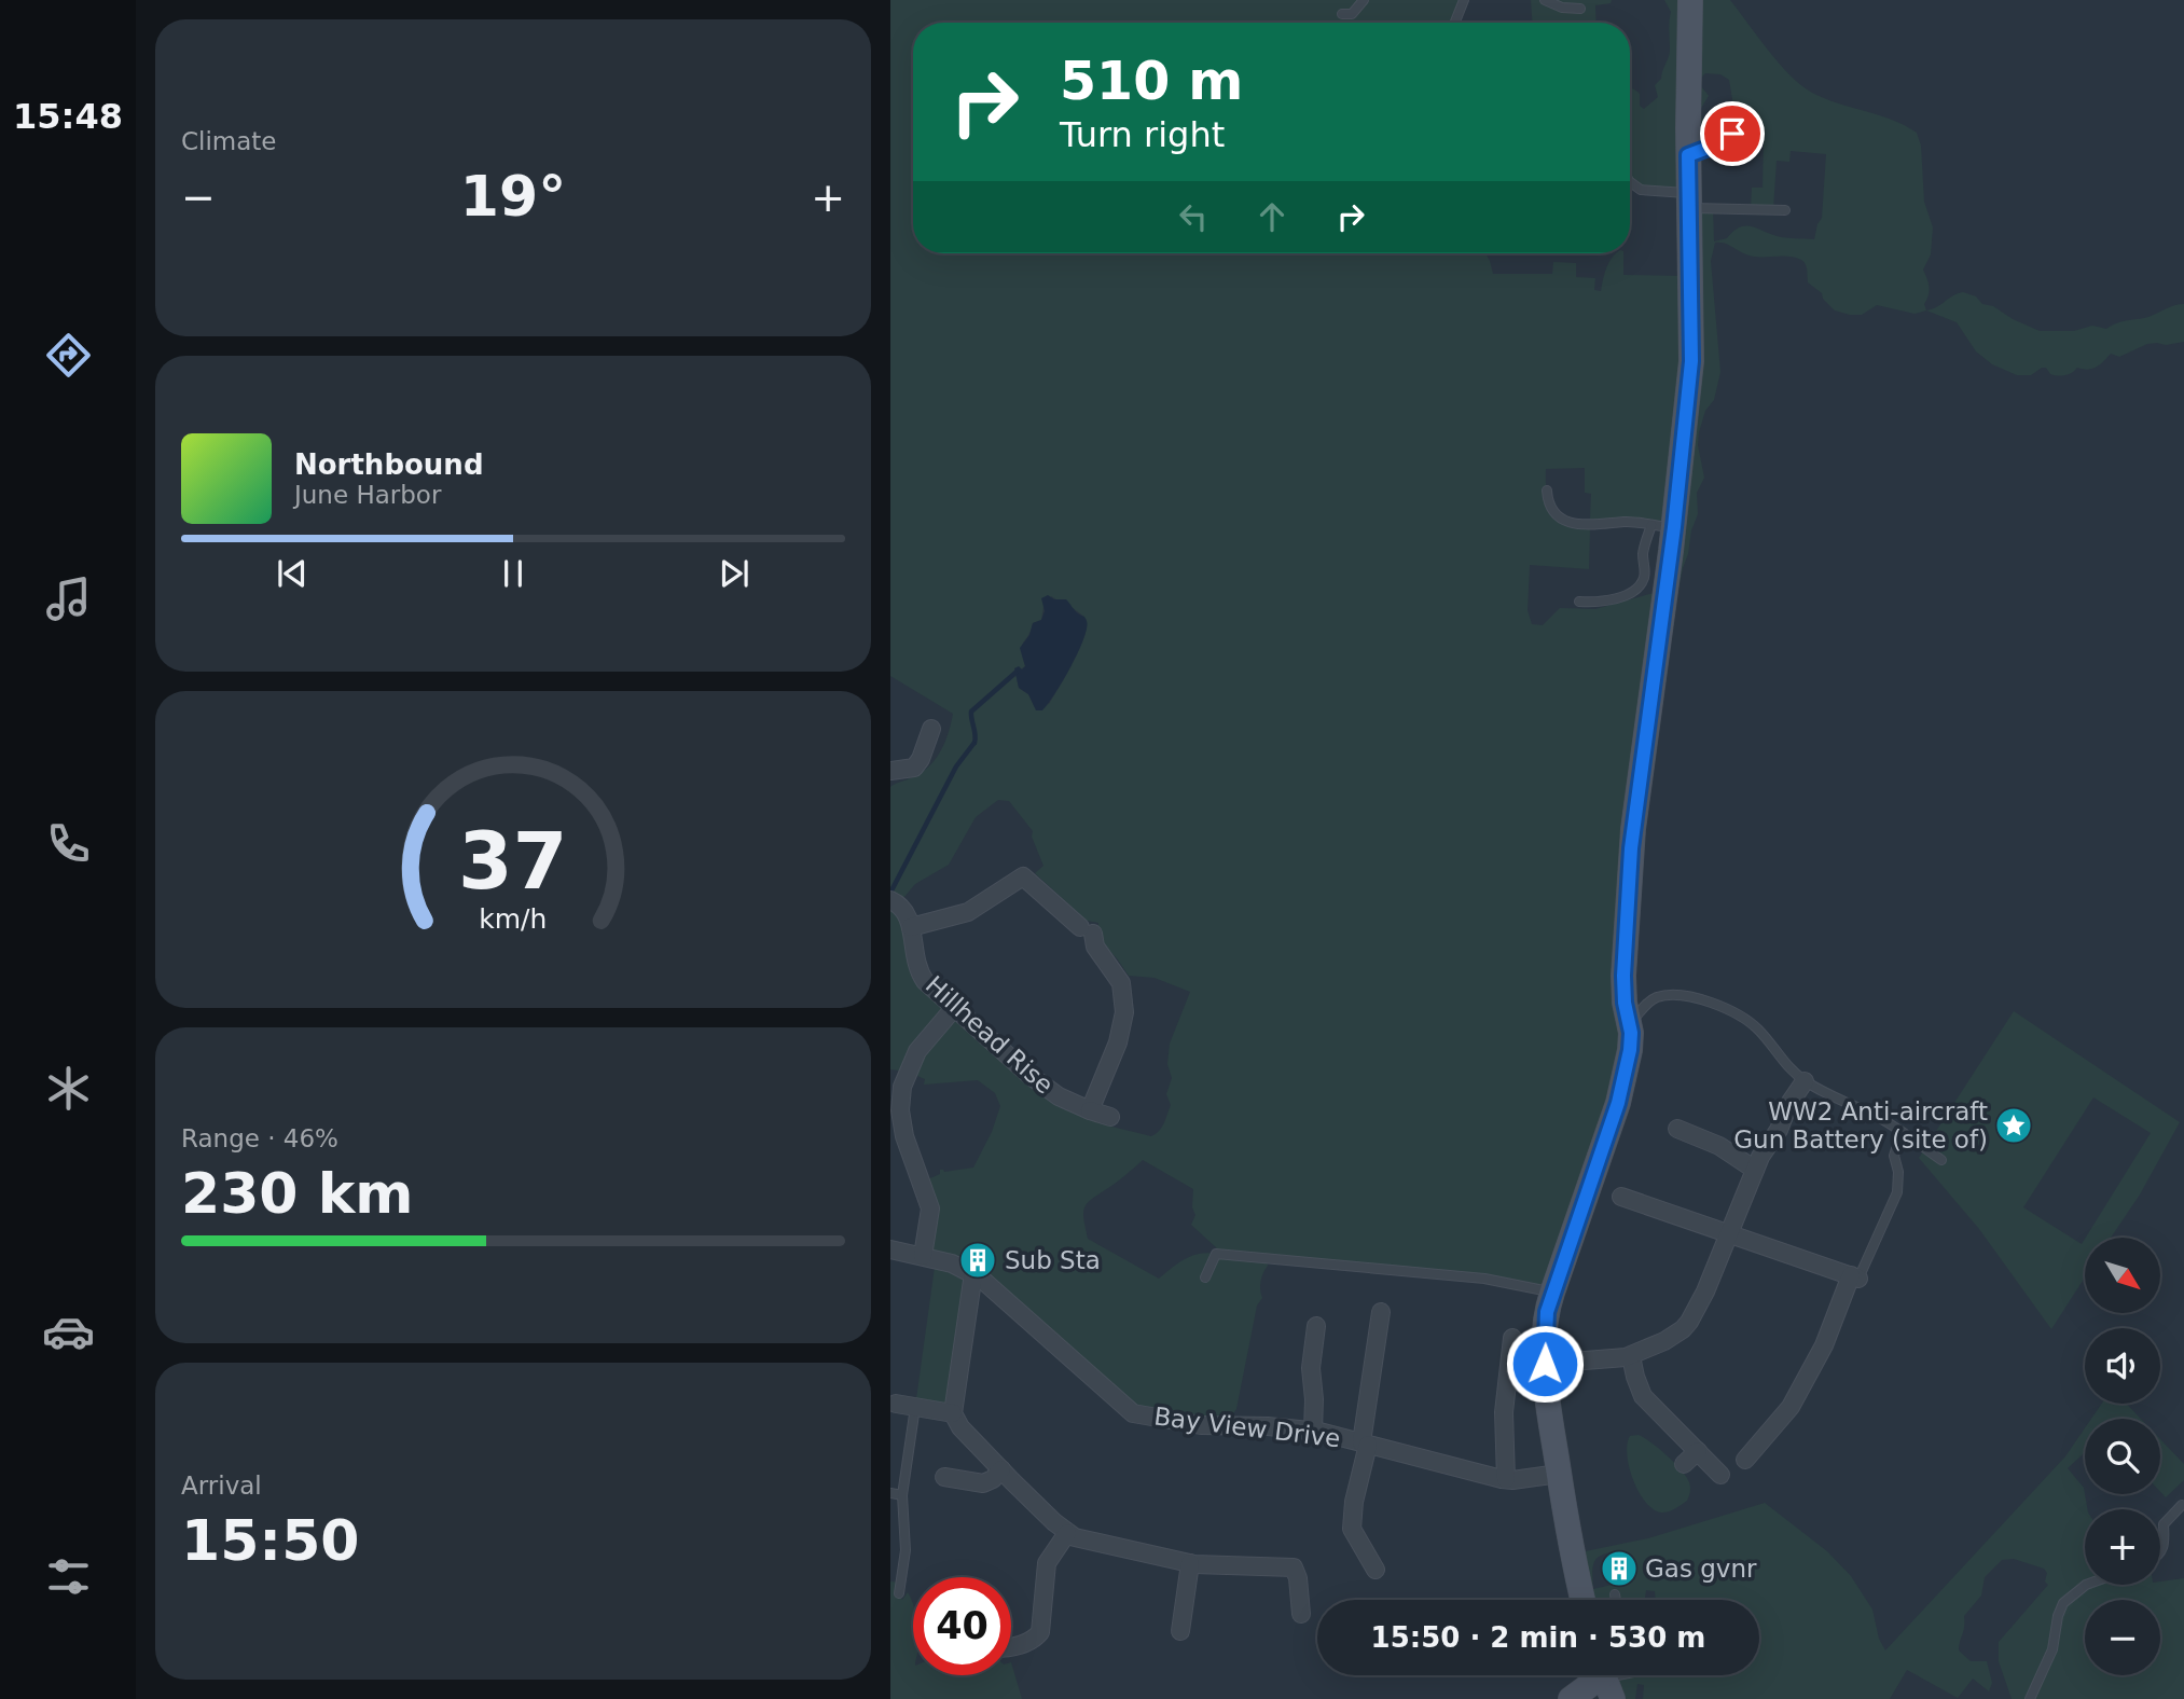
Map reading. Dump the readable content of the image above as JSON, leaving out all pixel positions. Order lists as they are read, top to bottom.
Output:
{
  "streets": {
    "street": ["Hillhead Rise", "Bay View Drive"]
  },
  "places": {
    "place": ["WW2 Anti-aircraft Gun Battery (site of)"],
    "building": ["Sub Sta", "Gas gvnr"]
  },
  "north": "bottom right",
  "page": {
    "tabs": "15:48",
    "tile": [
      "Climate",
      ["Range · 46%", "230 km"],
      ["Arrival", "15:50"]
    ],
    "turn": ["510 m", "Turn right"],
    "heat": ["−", "19°", "+"],
    "song": ["Northbound", "June Harbor"],
    "map_buttons": ["+", "−"],
    "limit": "40",
    "trip": "15:50 · 2 min · 530 m",
    "gauge": ["37", "km/h"]
  }
}
